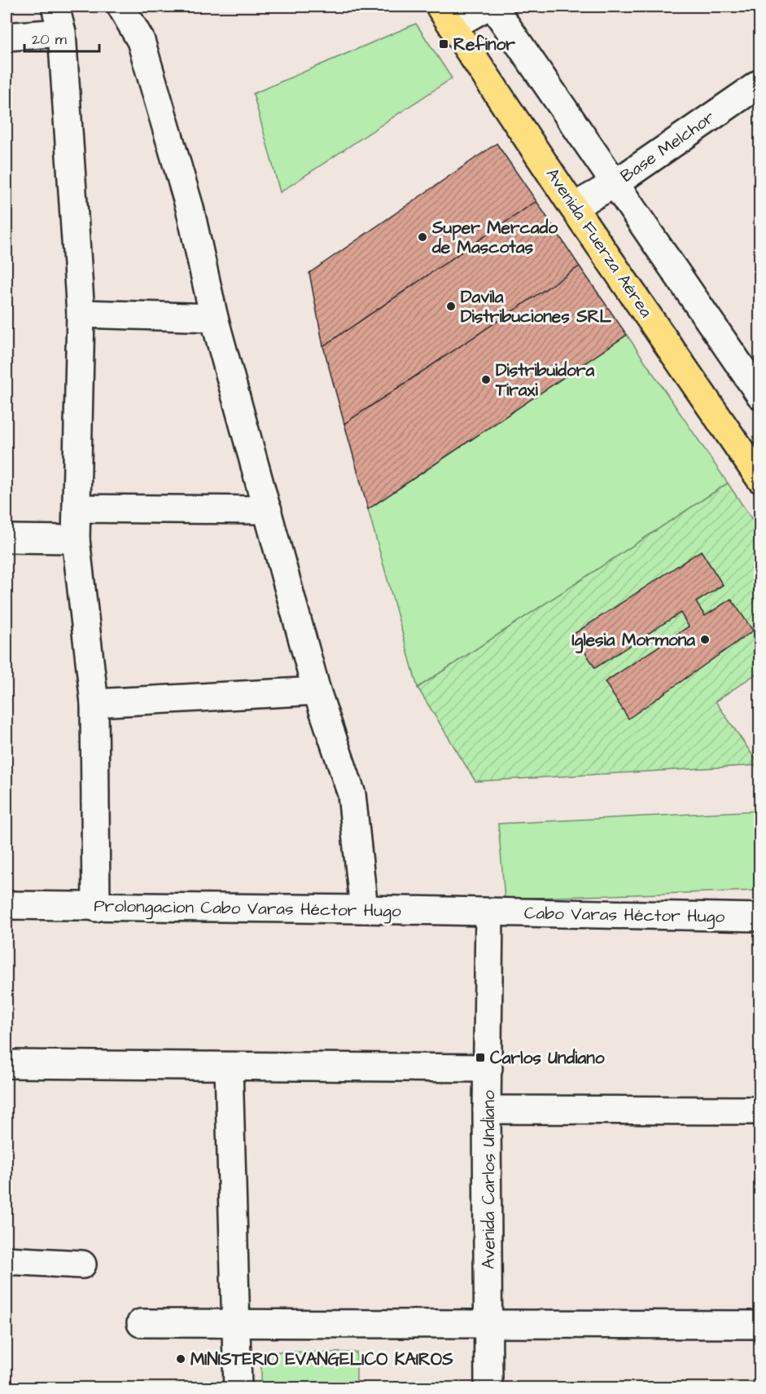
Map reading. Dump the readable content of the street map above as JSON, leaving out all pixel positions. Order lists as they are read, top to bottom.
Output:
{
  "streets": {
    "main road": ["Avenida Fuerza Aérea"],
    "street": [
      "Base Melchor",
      "Prolongacion Cabo Varas Héctor Hugo",
      "Cabo Varas Héctor Hugo",
      "Avenida Carlos Undiano"
    ]
  },
  "crossings": [
    ["Base Melchor", "Avenida Fuerza Aérea"],
    ["Prolongacion Cabo Varas Héctor Hugo", "Cabo Varas Héctor Hugo"],
    ["Prolongacion Cabo Varas Héctor Hugo", "Avenida Carlos Undiano"],
    ["Cabo Varas Héctor Hugo", "Avenida Carlos Undiano"]
  ],
  "places": {
    "transit": ["Refinor", "Carlos Undiano"],
    "other": [
      "Super Mercado de Mascotas",
      "Davila Distribuciones SRL",
      "Distribuidora Tiraxi",
      "Iglesia Mormona",
      "MINISTERIO EVANGELICO KAIROS"
    ]
  },
  "scale_bar": "20 m"
}
